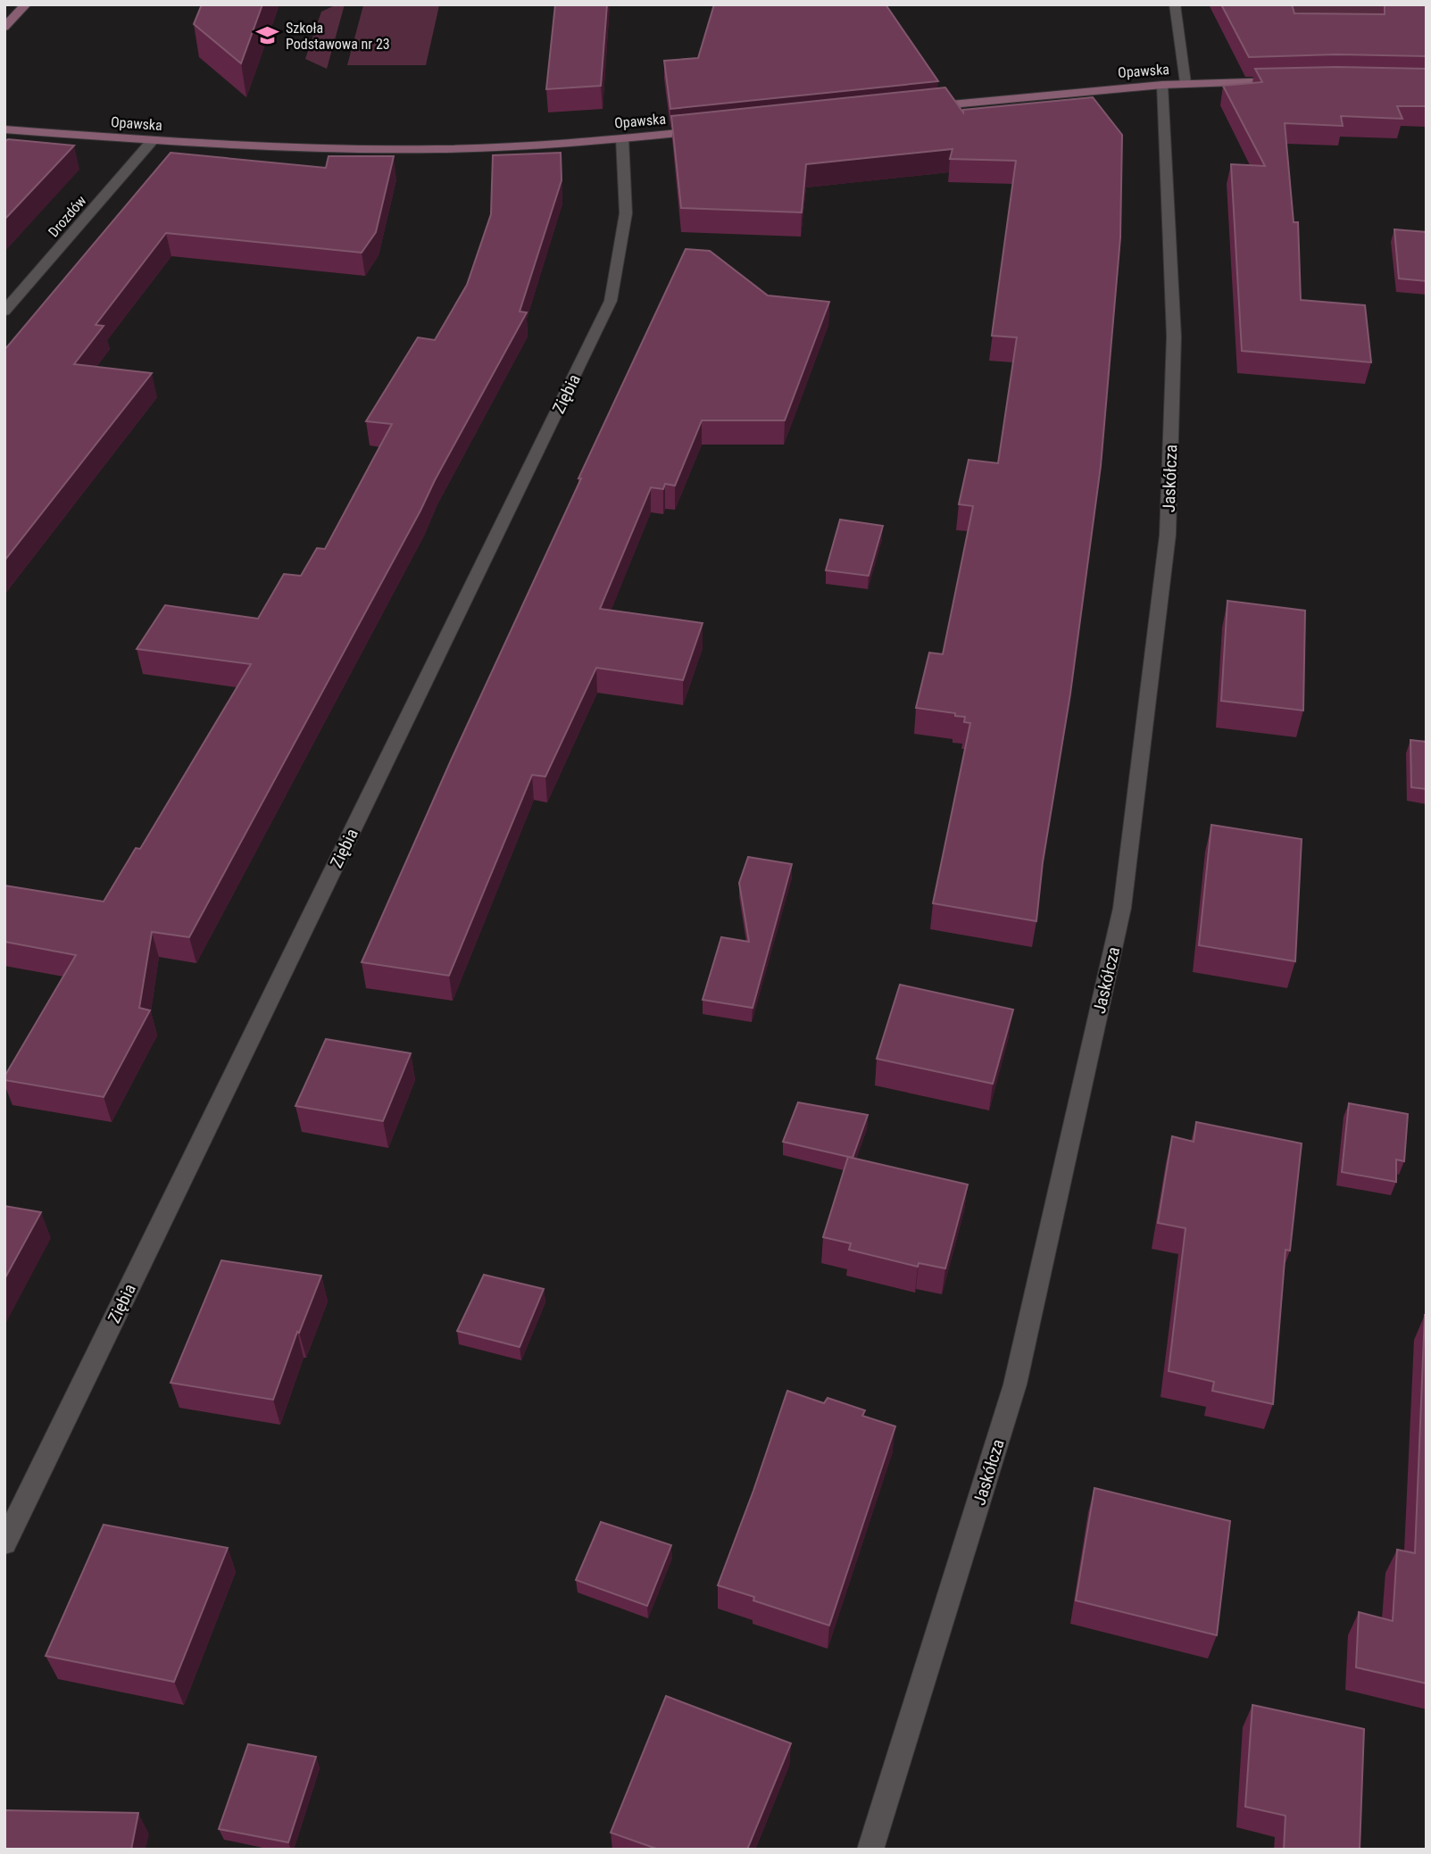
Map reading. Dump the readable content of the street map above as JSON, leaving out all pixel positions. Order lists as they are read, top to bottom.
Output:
{
  "streets": {
    "street": [
      "Opawska",
      "Drozdów",
      "Ziębia",
      "Jaskółcza"
    ]
  },
  "crossings": [
    ["Opawska", "Drozdów"],
    ["Opawska", "Ziębia"],
    ["Opawska", "Jaskółcza"]
  ],
  "places": {
    "school or university": ["Szkoła Podstawowa nr 23"]
  }
}
